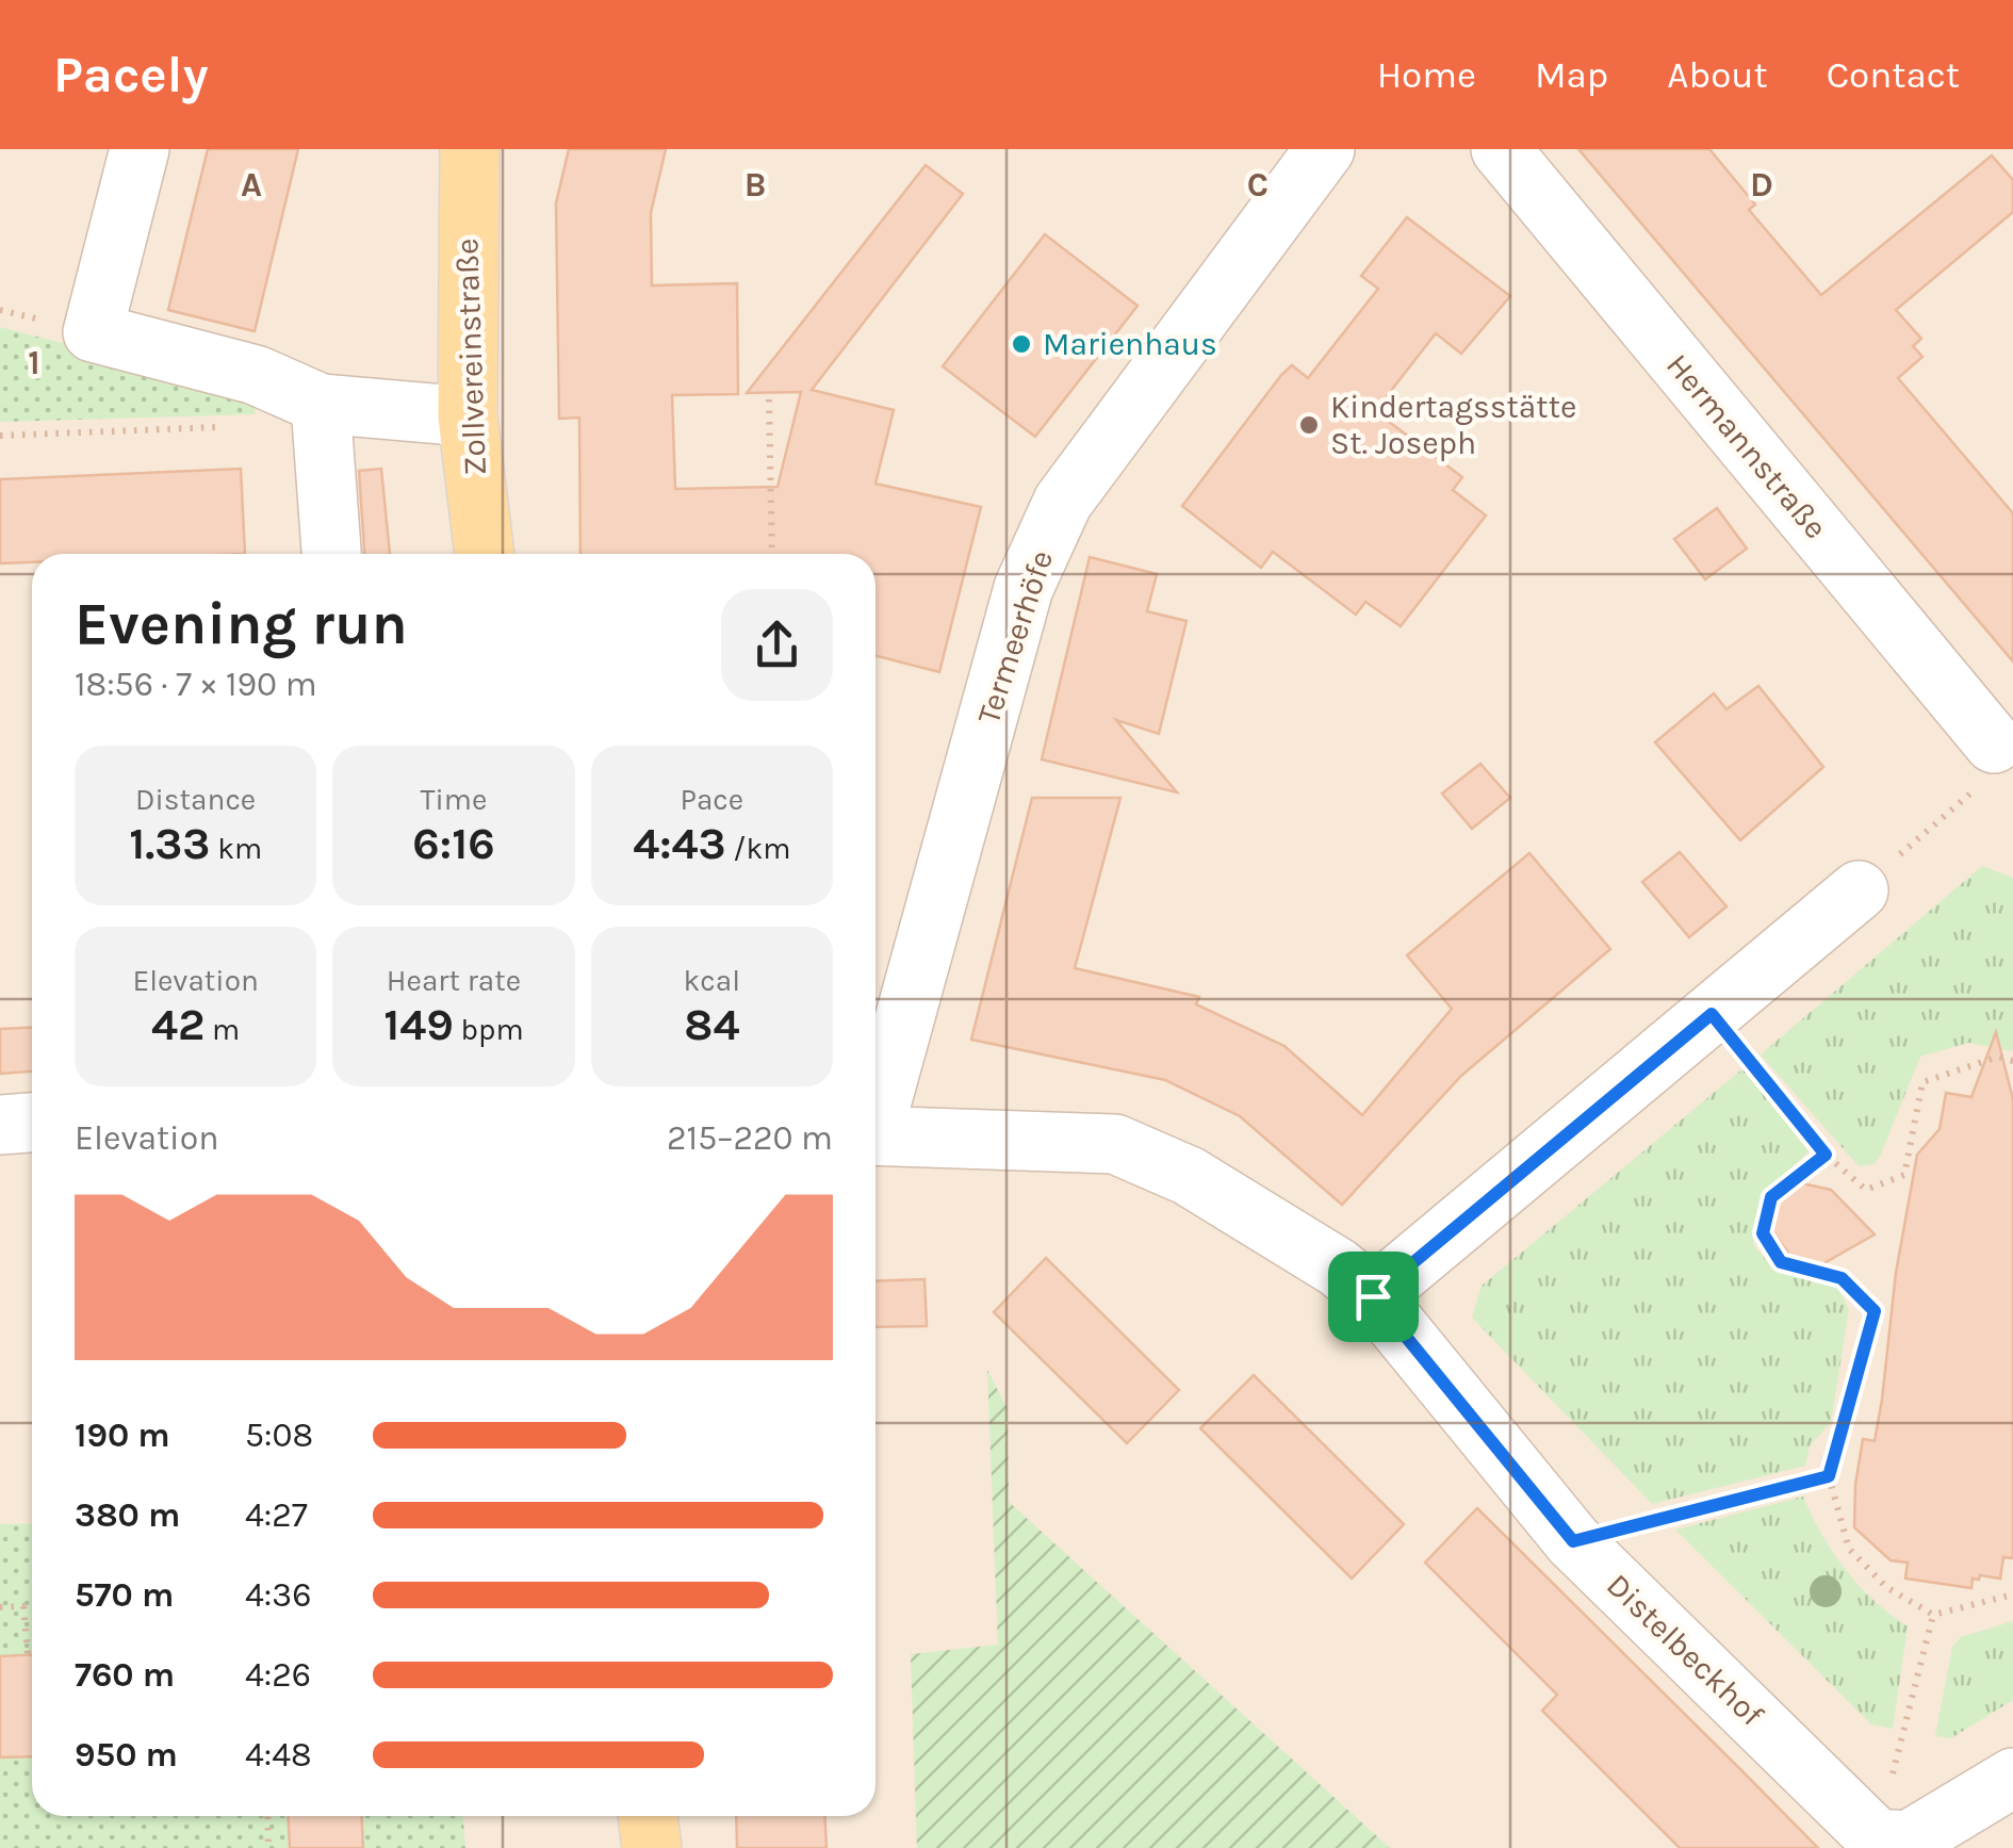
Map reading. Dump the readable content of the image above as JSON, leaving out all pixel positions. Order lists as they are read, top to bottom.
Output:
{
  "streets": {
    "main road": ["Zollvereinstraße"],
    "street": ["Hermannstraße", "Termeerhöfe", "Distelbeckhof"]
  },
  "places": ["Marienhaus", "Kindertagsstätte St. Joseph"],
  "page": {
    "header": "Pacely",
    "nav": [
      "Home",
      "Map",
      "About",
      "Contact"
    ],
    "heading": ["Evening run", "18:56 · 7 × 190 m"],
    "stats": [
      ["Distance", "1.33 km"],
      ["Time", "6:16"],
      ["Pace", "4:43 /km"],
      ["Elevation", "42 m"],
      ["Heart rate", "149 bpm"],
      ["kcal", "84"]
    ],
    "chart": ["Elevation", "215–220 m"],
    "list": [
      {
        "name": "190 m",
        "note": "5:08"
      },
      {
        "name": "380 m",
        "note": "4:27"
      },
      {
        "name": "570 m",
        "note": "4:36"
      },
      {
        "name": "760 m",
        "note": "4:26"
      },
      {
        "name": "950 m",
        "note": "4:48"
      }
    ]
  },
  "grid": {
    "columns": [
      "A",
      "B",
      "C",
      "D"
    ],
    "rows": ["1"]
  }
}
